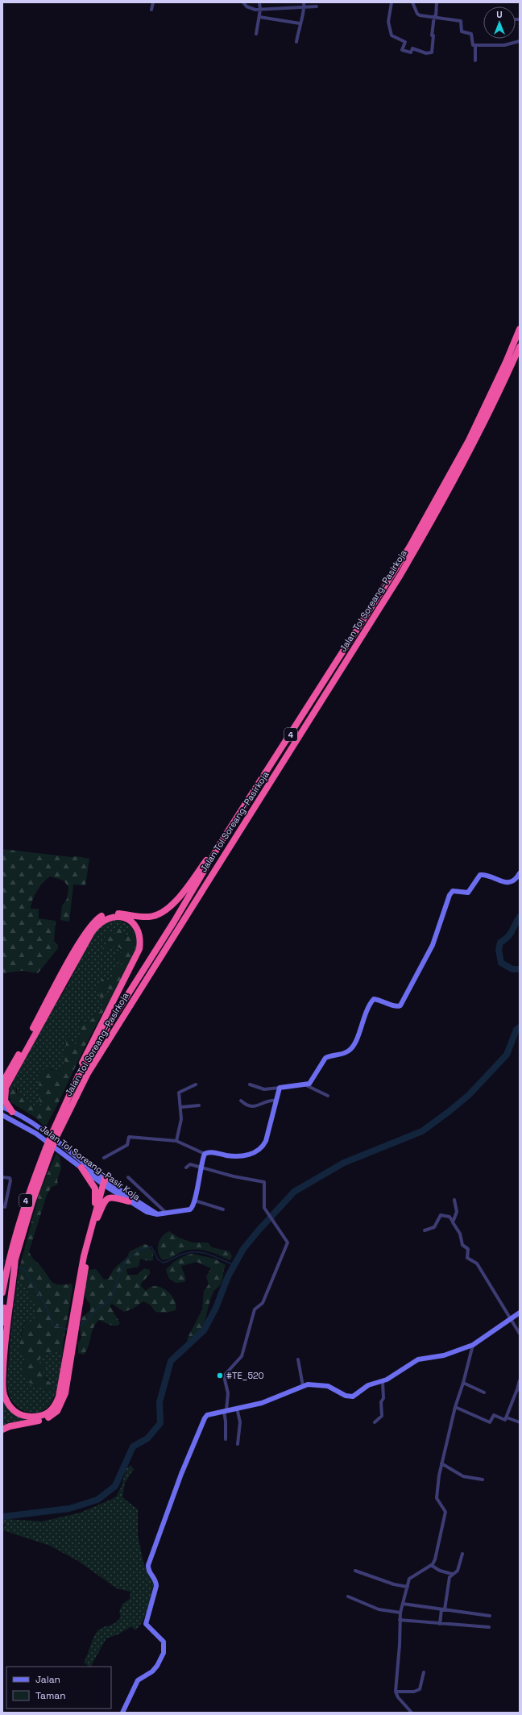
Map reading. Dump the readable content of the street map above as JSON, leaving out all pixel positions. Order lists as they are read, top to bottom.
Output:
{
  "streets": {
    "highway": ["Jalan Tol Soreang–Pasirkoja", "4"],
    "street": ["Jalan Tol Soreang–Pasir Koja"]
  },
  "places": ["#TE_520"],
  "legend": ["Jalan", "Taman"],
  "north": "top"
}
